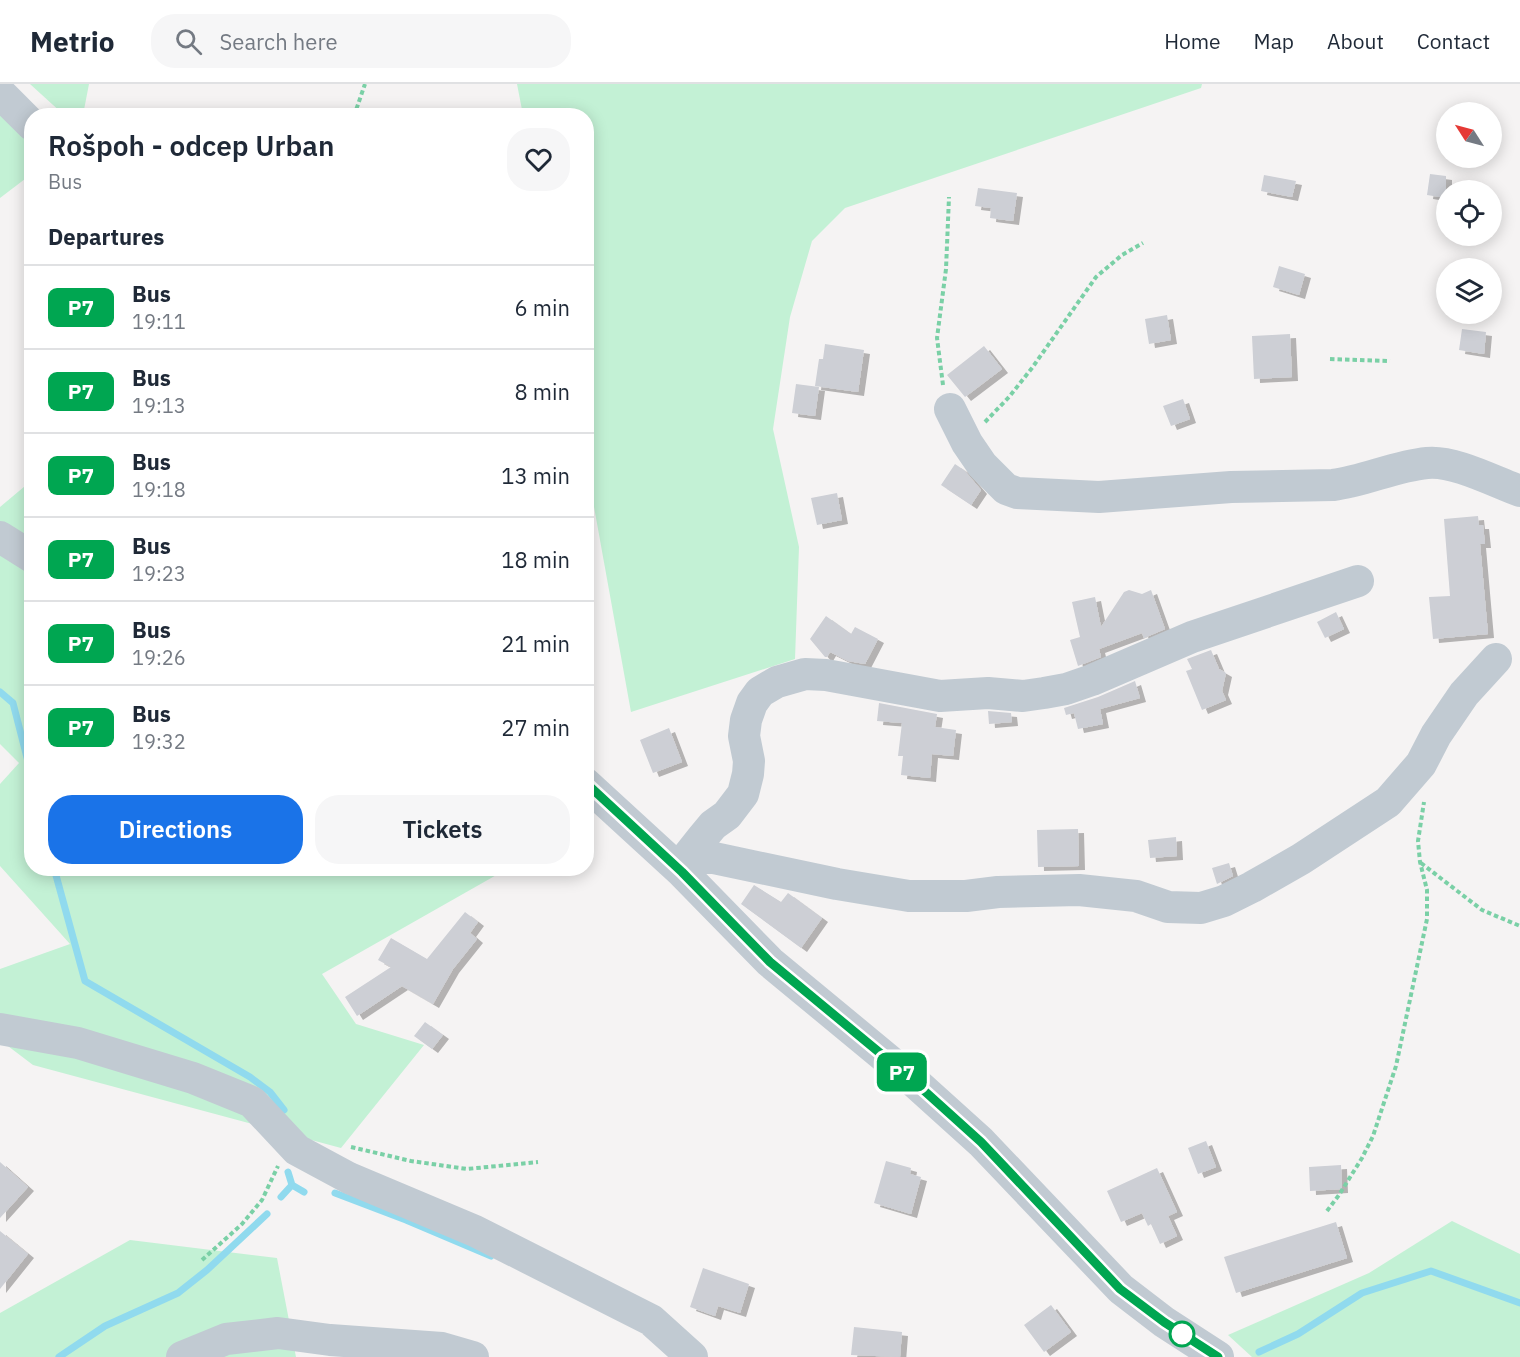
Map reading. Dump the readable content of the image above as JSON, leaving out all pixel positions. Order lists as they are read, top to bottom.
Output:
{
  "lines": ["bus line P7"],
  "north": "top left",
  "page": {
    "header": "Metrio",
    "search": "Search here",
    "nav": [
      "Home",
      "Map",
      "About",
      "Contact"
    ],
    "on_map": "P7",
    "heading": [
      ["Rošpoh - odcep Urban", "Bus"],
      "Departures"
    ],
    "list": [
      {
        "mark": "P7",
        "name": "Bus",
        "note": "19:11",
        "value": "6 min"
      },
      {
        "mark": "P7",
        "name": "Bus",
        "note": "19:13",
        "value": "8 min"
      },
      {
        "mark": "P7",
        "name": "Bus",
        "note": "19:18",
        "value": "13 min"
      },
      {
        "mark": "P7",
        "name": "Bus",
        "note": "19:23",
        "value": "18 min"
      },
      {
        "mark": "P7",
        "name": "Bus",
        "note": "19:26",
        "value": "21 min"
      },
      {
        "mark": "P7",
        "name": "Bus",
        "note": "19:32",
        "value": "27 min"
      }
    ],
    "buttons": ["Directions", "Tickets"]
  }
}
